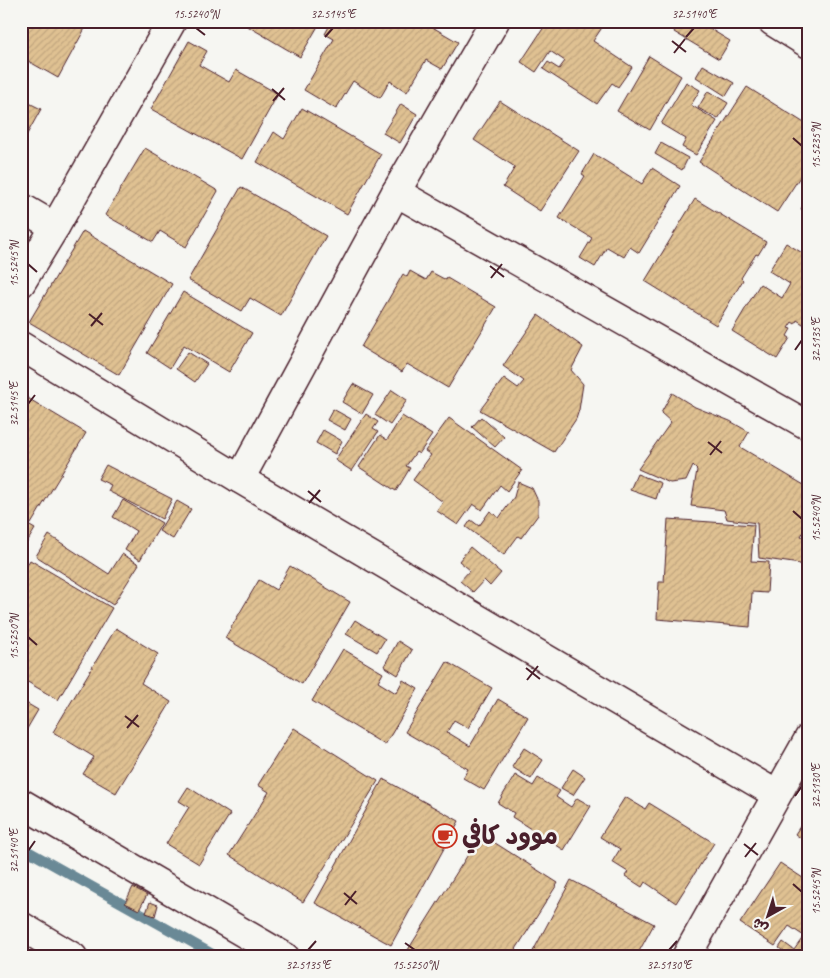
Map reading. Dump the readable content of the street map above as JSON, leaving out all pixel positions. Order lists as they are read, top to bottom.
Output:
{
  "places": {
    "cafe": ["موود كافي"]
  },
  "north": "bottom left",
  "coordinates": [
    "15.5240°N",
    "32.5145°E",
    "32.5140°E",
    "15.5235°N",
    "15.5245°N",
    "32.5135°E",
    "15.5250°N",
    "32.5130°E"
  ]
}
